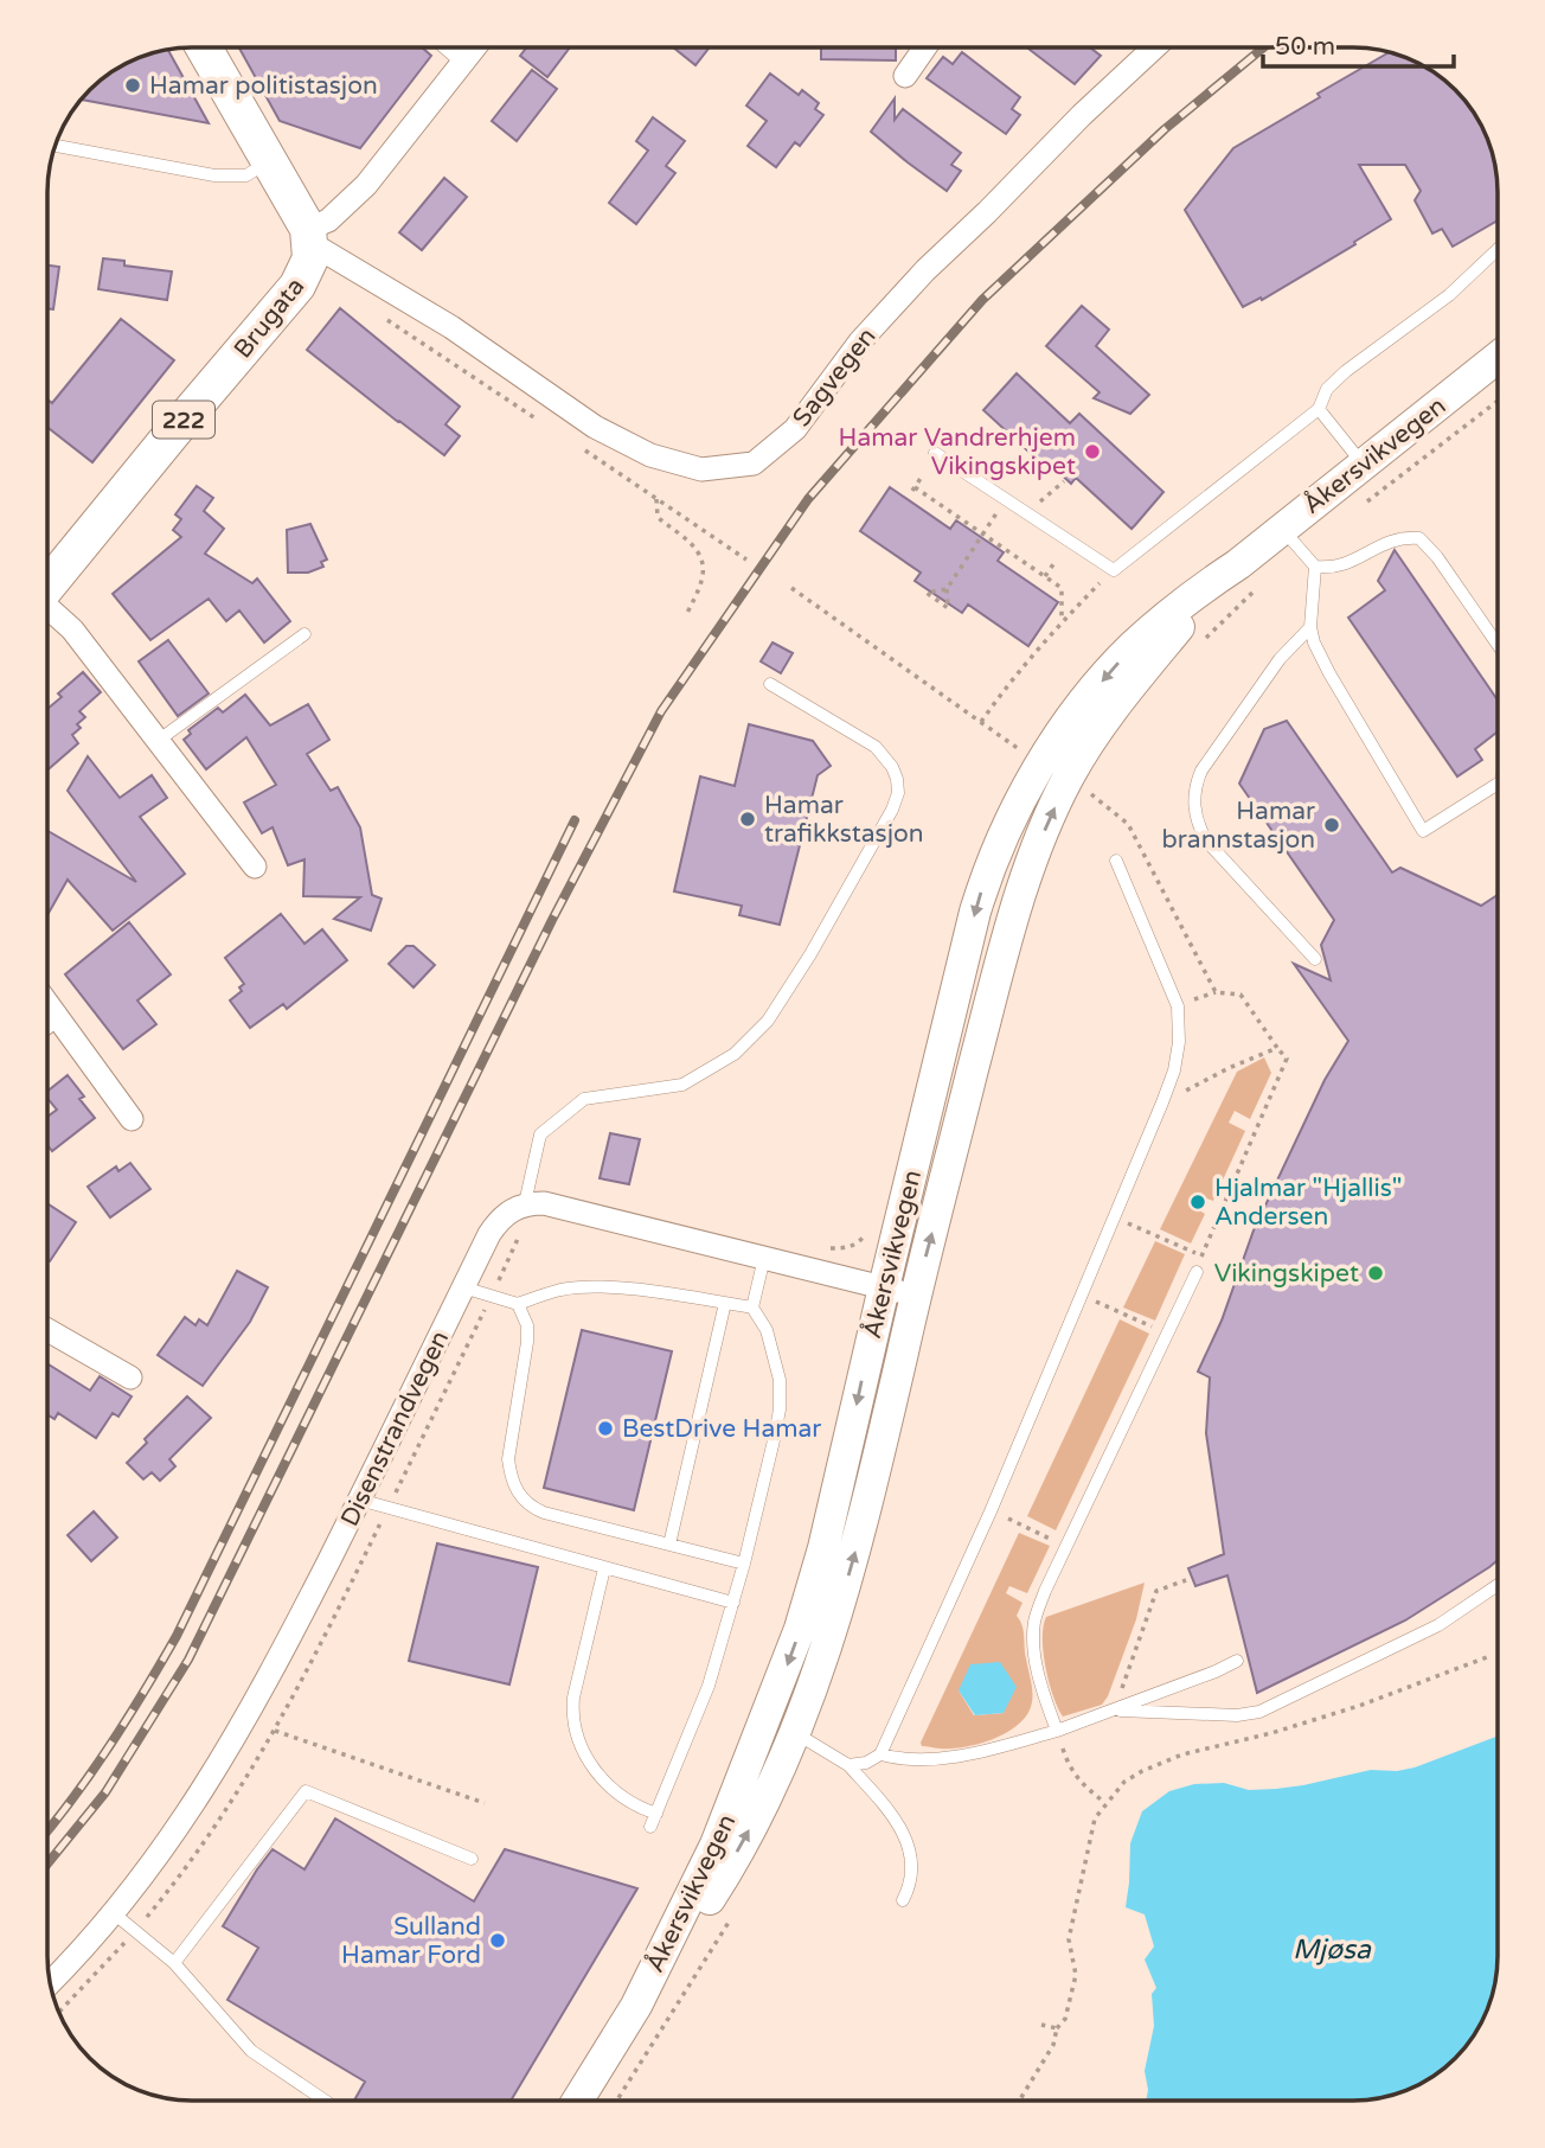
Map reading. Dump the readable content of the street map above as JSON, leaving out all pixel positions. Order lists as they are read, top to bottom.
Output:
{
  "streets": {
    "main road": ["Brugata", "222"],
    "street": ["Sagvegen", "Åkersvikvegen", "Disenstrandvegen"]
  },
  "crossings": [
    ["Brugata", "Sagvegen"]
  ],
  "water": ["Mjøsa"],
  "places": [
    "Hamar politistasjon",
    "Hamar Vandrerhjem Vikingskipet",
    "Hamar trafikkstasjon",
    "Hamar brannstasjon",
    "Hjalmar \"Hjallis\" Andersen",
    "Vikingskipet",
    "BestDrive Hamar",
    "Sulland Hamar Ford"
  ],
  "scale_bar": "50 m"
}
